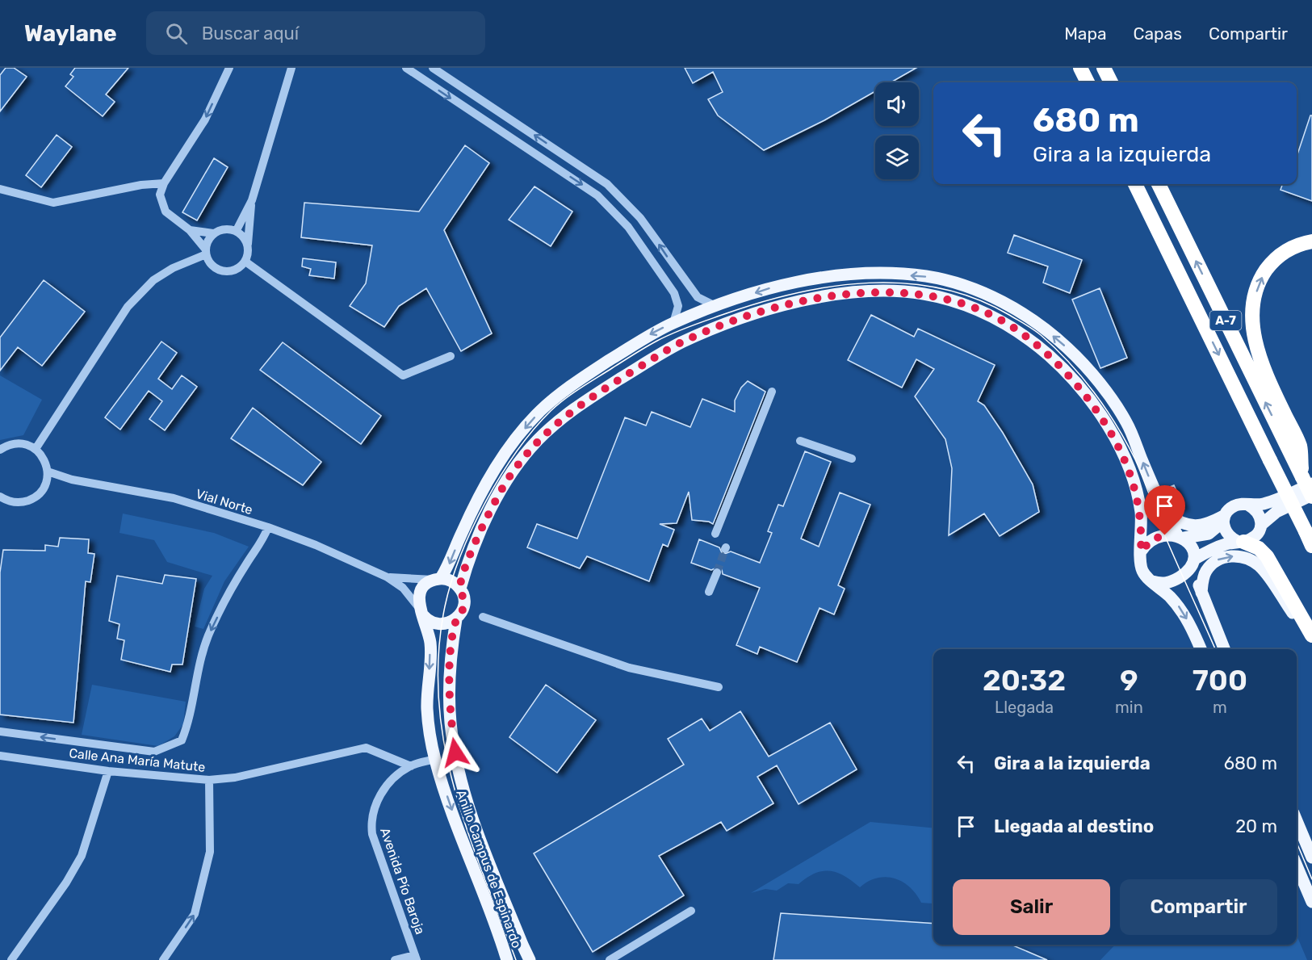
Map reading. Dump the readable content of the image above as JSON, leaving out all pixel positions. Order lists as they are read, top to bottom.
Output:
{
  "streets": {
    "highway": ["A-7"],
    "main road": ["Anillo Campus de Espinardo"],
    "street": ["Vial Norte", "Calle Ana María Matute", "Avenida Pío Baroja"]
  },
  "crossings": [
    ["Vial Norte", "Anillo Campus de Espinardo"],
    ["Calle Ana María Matute", "Avenida Pío Baroja"],
    ["Anillo Campus de Espinardo", "Avenida Pío Baroja"]
  ],
  "page": {
    "header": "Waylane",
    "search": "Buscar aquí",
    "nav": ["Mapa", "Capas", "Compartir"],
    "turn": ["680 m", "Gira a la izquierda"],
    "eta": [
      "20:32",
      "Llegada",
      "9",
      "min",
      "700",
      "m"
    ],
    "list": [
      {
        "name": "Gira a la izquierda",
        "value": "680 m"
      },
      {
        "name": "Llegada al destino",
        "value": "20 m"
      }
    ],
    "buttons": ["Salir", "Compartir"]
  }
}
